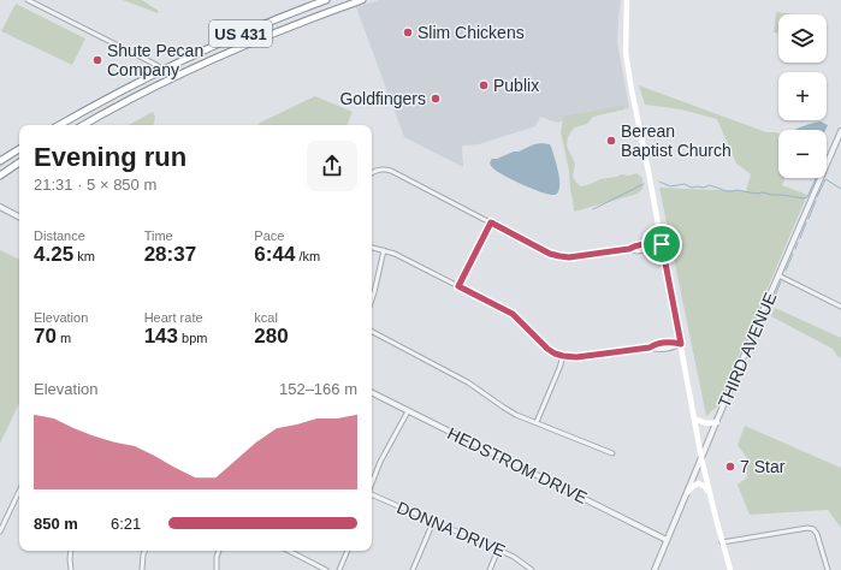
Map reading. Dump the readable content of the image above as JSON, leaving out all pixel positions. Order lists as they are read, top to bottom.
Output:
{
  "streets": {
    "highway": ["US 431"],
    "street": ["THIRD AVENUE", "HEDSTROM DRIVE", "DONNA DRIVE"]
  },
  "crossings": [
    ["THIRD AVENUE", "HEDSTROM DRIVE"]
  ],
  "places": [
    "Slim Chickens",
    "Shute Pecan Company",
    "Publix",
    "Goldfingers",
    "Berean Baptist Church",
    "7 Star"
  ],
  "page": {
    "map_buttons": ["+", "−"],
    "heading": ["Evening run", "21:31 · 5 × 850 m"],
    "stats": [
      ["Distance", "4.25 km"],
      ["Time", "28:37"],
      ["Pace", "6:44 /km"],
      ["Elevation", "70 m"],
      ["Heart rate", "143 bpm"],
      ["kcal", "280"]
    ],
    "chart": ["Elevation", "152–166 m"],
    "list": [
      {
        "name": "850 m",
        "note": "6:21"
      }
    ]
  }
}
